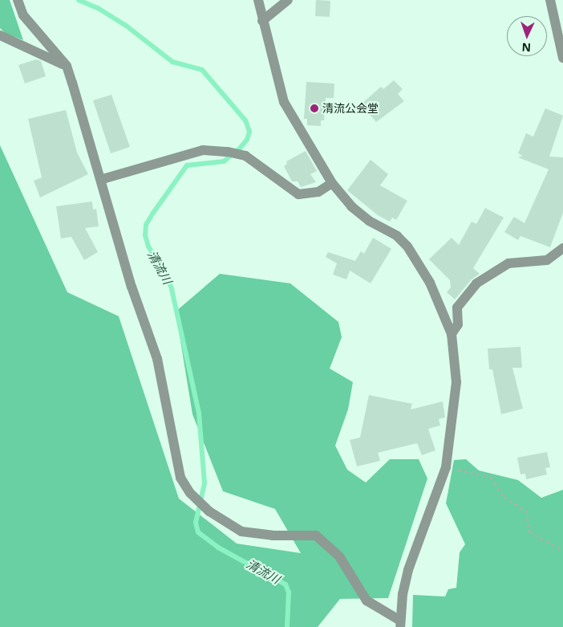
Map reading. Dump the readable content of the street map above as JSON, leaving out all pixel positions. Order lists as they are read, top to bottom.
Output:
{
  "water": ["清流川"],
  "places": ["清流公会堂"],
  "north": "bottom"
}
